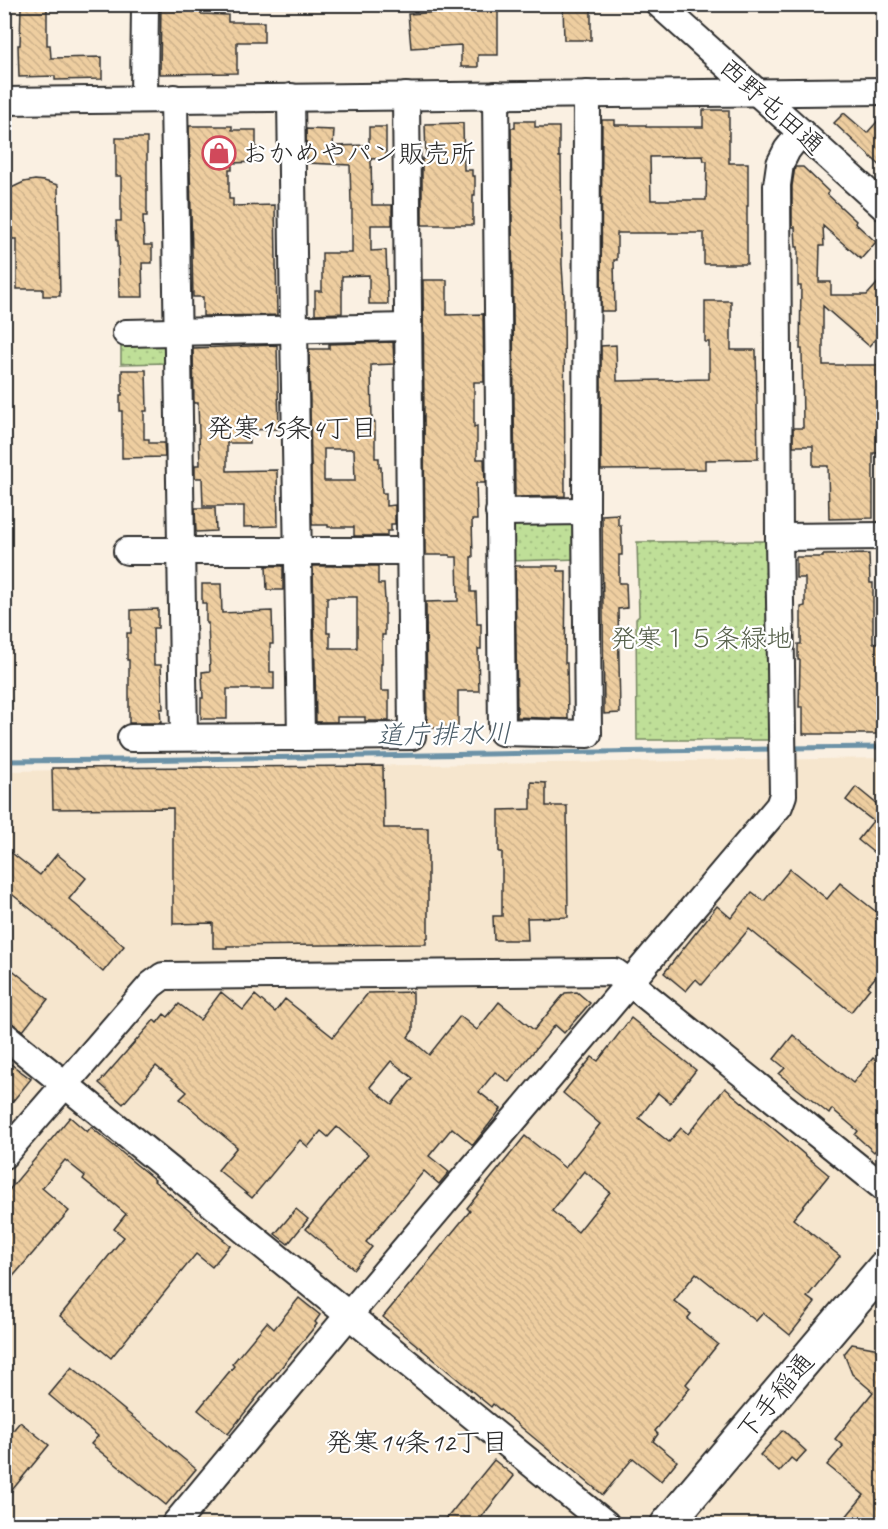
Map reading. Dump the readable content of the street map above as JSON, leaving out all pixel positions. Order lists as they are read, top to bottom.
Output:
{
  "streets": {
    "main road": ["下手稲通"],
    "street": ["西野屯田通"]
  },
  "districts": ["発寒15条4丁目", "発寒14条12丁目"],
  "water": ["道庁排水川"],
  "parks": ["発寒１５条緑地"],
  "places": {
    "shop": ["おかめやパン販売所"]
  }
}
